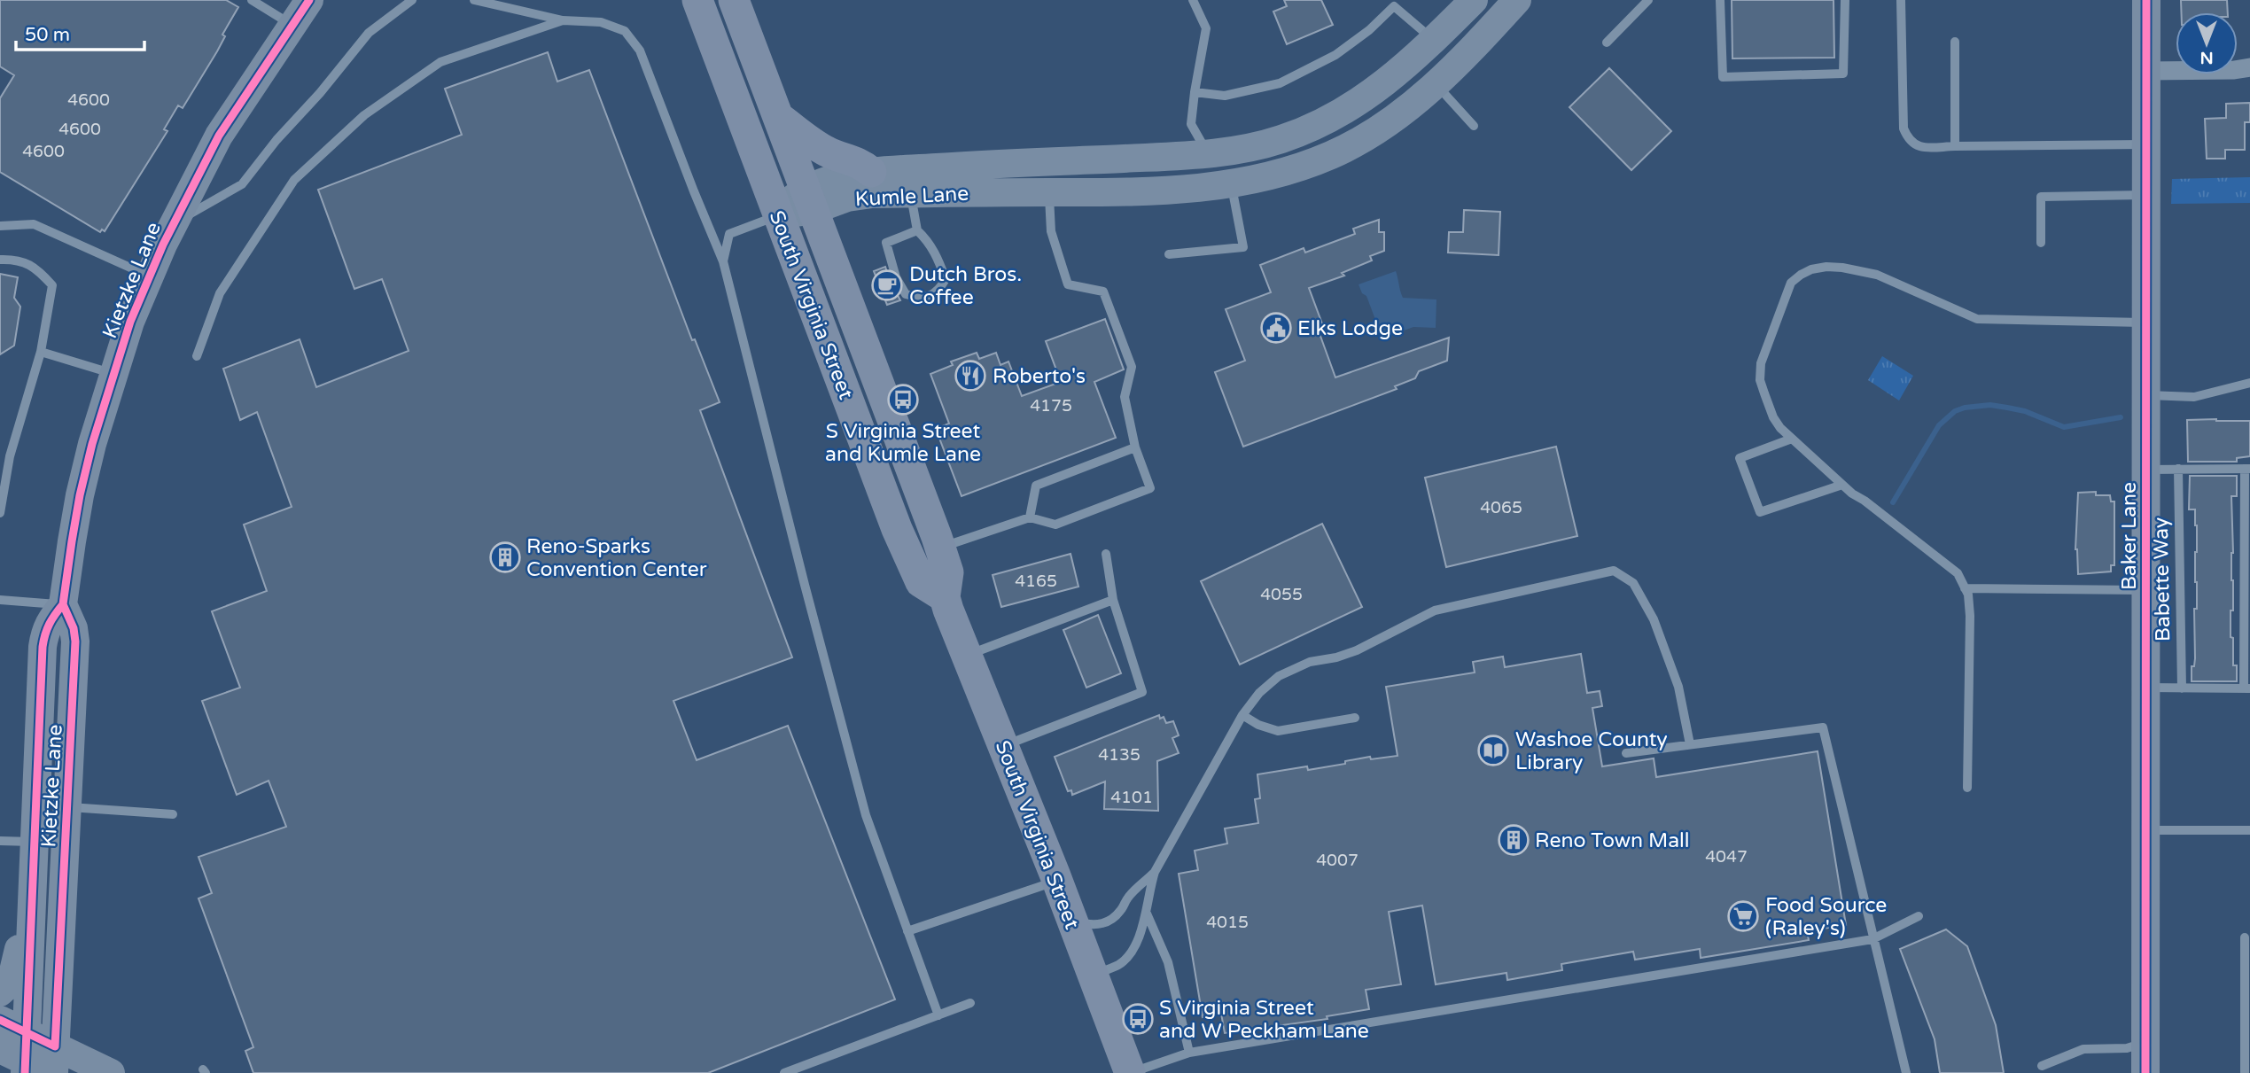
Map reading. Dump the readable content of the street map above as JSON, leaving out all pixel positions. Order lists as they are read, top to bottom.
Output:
{
  "streets": {
    "main road": ["South Virginia Street"],
    "street": ["Kumle Lane", "Kietzke Lane", "Baker Lane"],
    "lane": ["Babette Way"]
  },
  "crossings": [
    ["Kumle Lane", "South Virginia Street"]
  ],
  "places": {
    "cafe": ["Dutch Bros. Coffee"],
    "public building": ["Elks Lodge"],
    "restaurant": ["Roberto's"],
    "bus stop": ["S Virginia Street and Kumle Lane", "S Virginia Street and W Peckham Lane"],
    "building": ["Reno-Sparks Convention Center", "Reno Town Mall"],
    "library": ["Washoe County Library"],
    "supermarket": ["Food Source (Raley's)"]
  },
  "house_numbers": [
    "4600",
    "4600",
    "4600",
    "4175",
    "4065",
    "4165",
    "4055",
    "4135",
    "4101",
    "4047",
    "4007",
    "4015"
  ],
  "scale_bar": "50 m",
  "north": "bottom"
}
